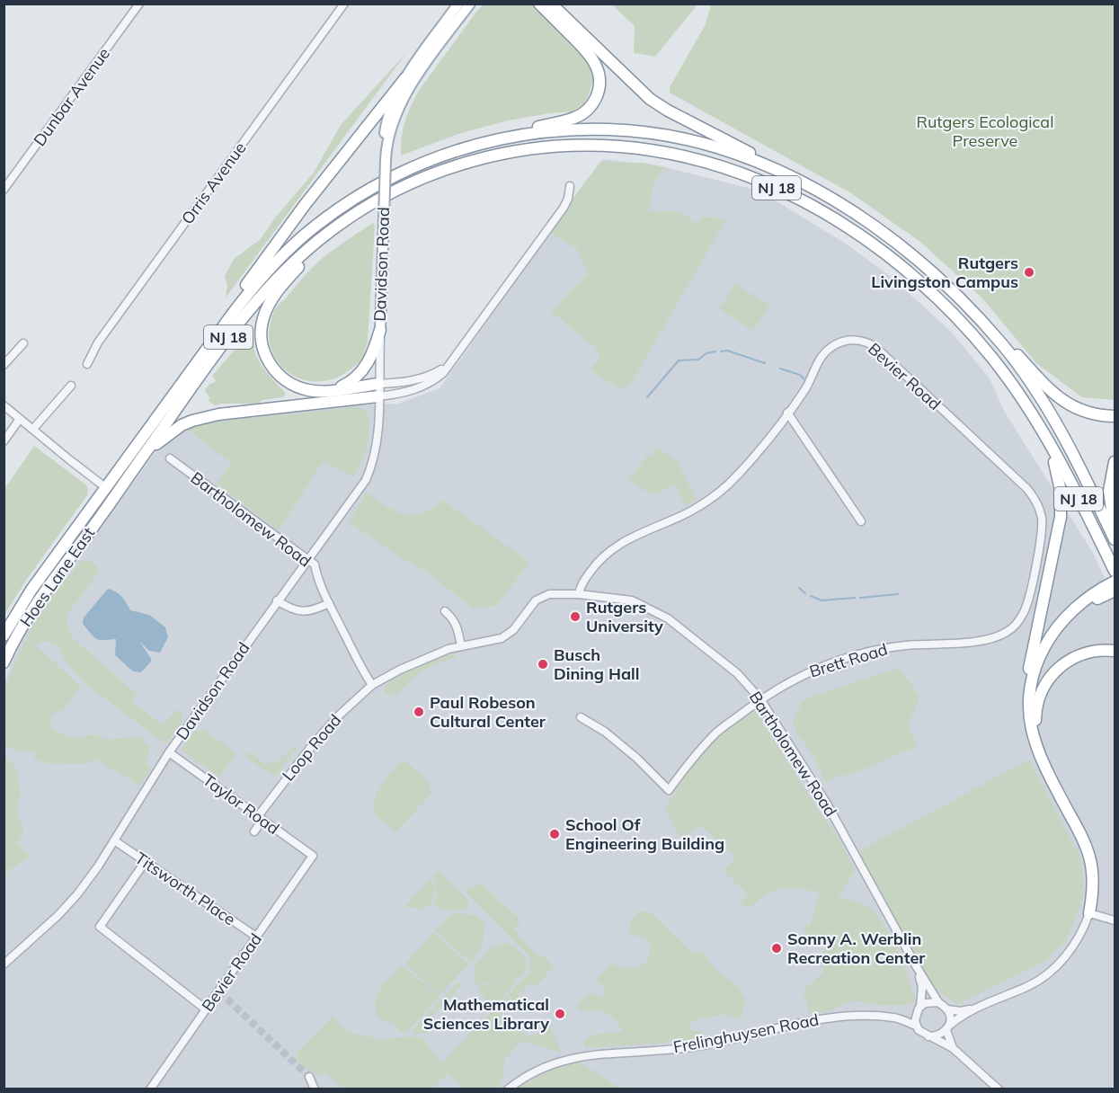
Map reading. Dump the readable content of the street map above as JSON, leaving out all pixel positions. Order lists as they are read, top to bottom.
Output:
{
  "streets": {
    "highway": ["NJ 18", "Hoes Lane East"],
    "main road": ["Davidson Road"],
    "street": [
      "Dunbar Avenue",
      "Orris Avenue",
      "Bevier Road",
      "Bartholomew Road",
      "Brett Road",
      "Loop Road",
      "Taylor Road",
      "Titsworth Place",
      "Frelinghuysen Road"
    ]
  },
  "crossings": [
    ["NJ 18", "Hoes Lane East"],
    ["Davidson Road", "Bartholomew Road"],
    ["Davidson Road", "Taylor Road"],
    ["Davidson Road", "Titsworth Place"],
    ["Bevier Road", "Bartholomew Road"],
    ["Bevier Road", "Brett Road"],
    ["Bevier Road", "Taylor Road"],
    ["Bevier Road", "Titsworth Place"],
    ["Bartholomew Road", "Brett Road"],
    ["Bartholomew Road", "Loop Road"],
    ["Bartholomew Road", "Frelinghuysen Road"],
    ["Loop Road", "Taylor Road"]
  ],
  "parks": ["Rutgers Ecological Preserve"],
  "places": [
    "Rutgers Livingston Campus",
    "Rutgers University",
    "Busch Dining Hall",
    "Paul Robeson Cultural Center",
    "School Of Engineering Building",
    "Sonny A. Werblin Recreation Center",
    "Mathematical Sciences Library"
  ]
}
